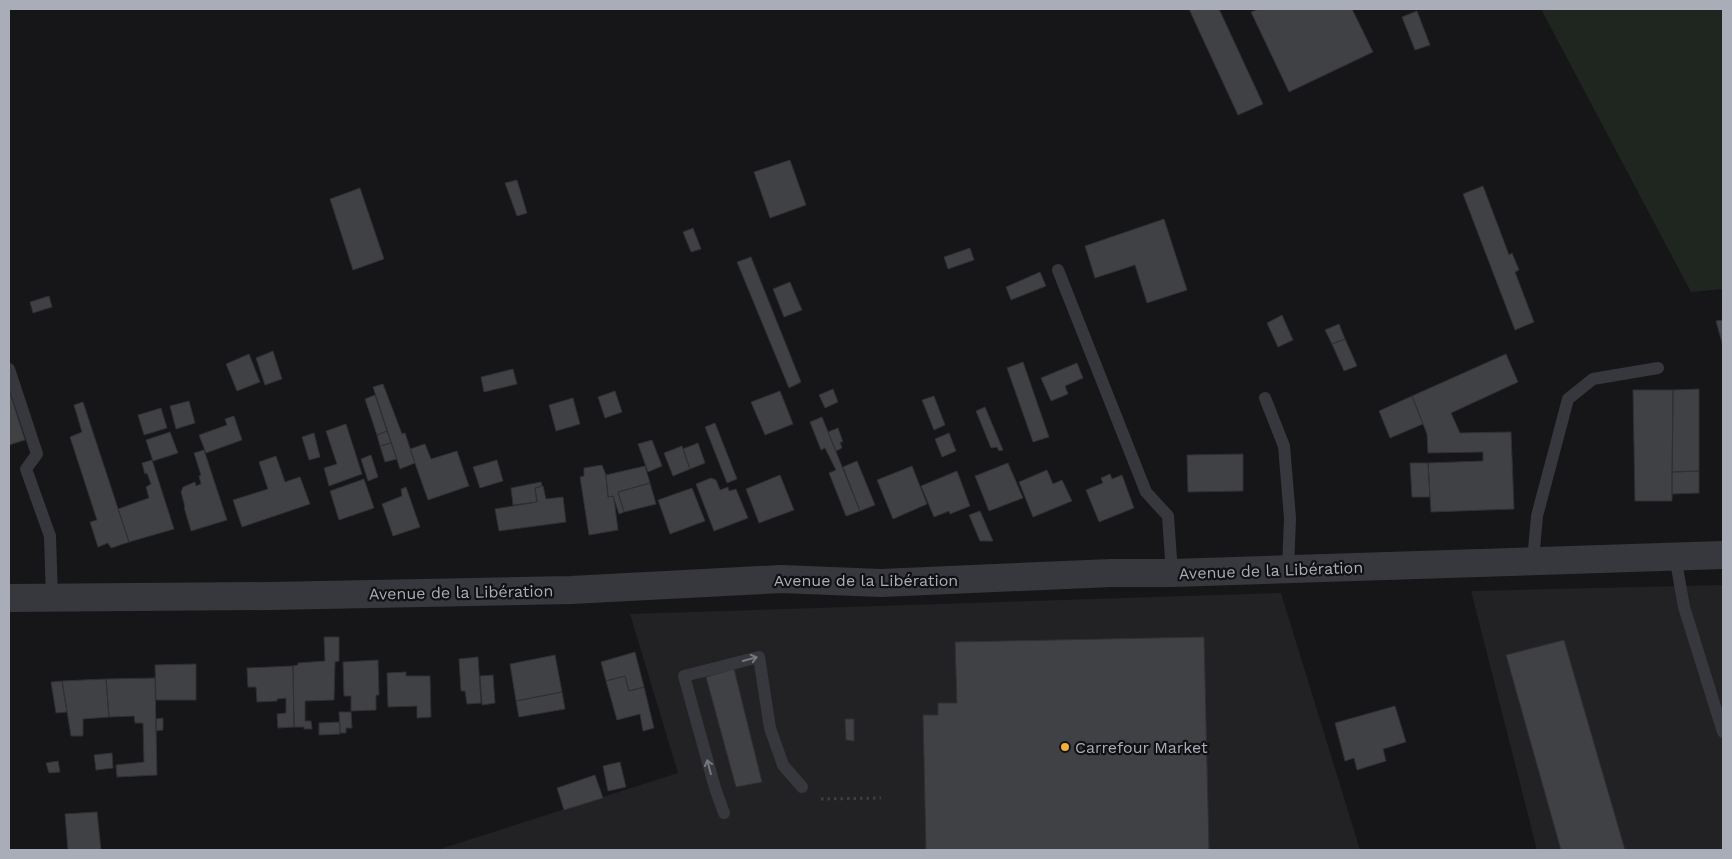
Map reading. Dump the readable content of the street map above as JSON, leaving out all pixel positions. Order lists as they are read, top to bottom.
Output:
{
  "streets": {
    "street": ["Avenue de la Libération"]
  },
  "places": ["Carrefour Market"]
}
